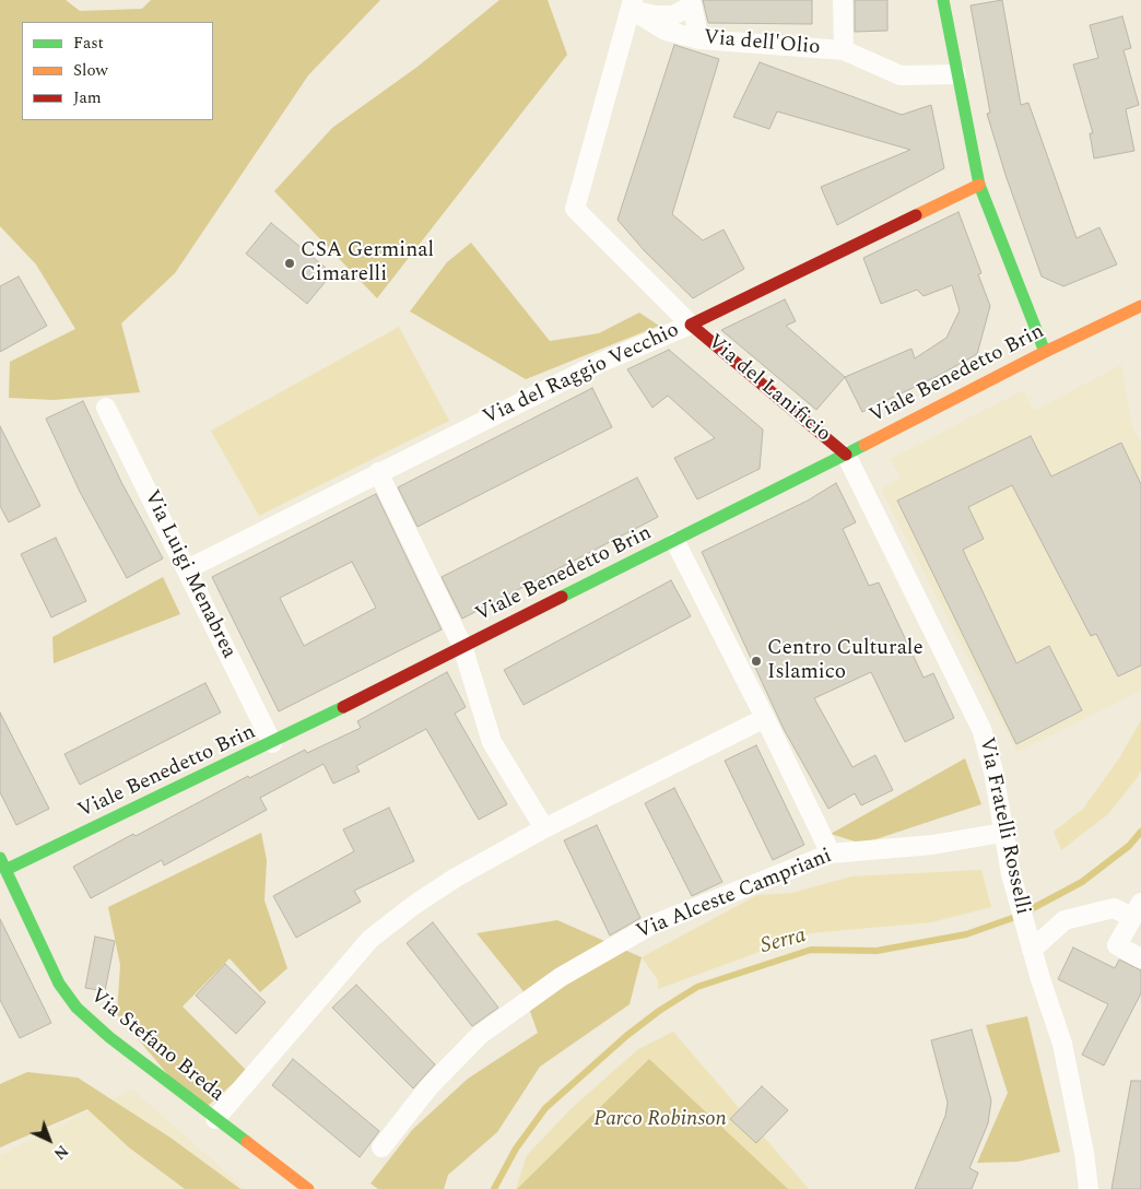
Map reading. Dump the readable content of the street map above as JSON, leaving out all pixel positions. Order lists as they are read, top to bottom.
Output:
{
  "streets": {
    "street": [
      "Via dell'Olio",
      "Via del Raggio Vecchio",
      "Viale Benedetto Brin",
      "Via del Lanificio",
      "Via Luigi Menabrea",
      "Via Fratelli Rosselli",
      "Via Alceste Campriani",
      "Via Stefano Breda"
    ]
  },
  "crossings": [
    ["Via dell'Olio", "Via del Lanificio"],
    ["Via del Raggio Vecchio", "Via del Lanificio"],
    ["Via del Raggio Vecchio", "Via Luigi Menabrea"],
    ["Viale Benedetto Brin", "Via del Lanificio"],
    ["Viale Benedetto Brin", "Via Luigi Menabrea"],
    ["Viale Benedetto Brin", "Via Fratelli Rosselli"],
    ["Viale Benedetto Brin", "Via Stefano Breda"],
    ["Via del Lanificio", "Via Fratelli Rosselli"],
    ["Via Fratelli Rosselli", "Via Alceste Campriani"]
  ],
  "water": ["Serra"],
  "parks": ["Parco Robinson"],
  "places": ["CSA Germinal Cimarelli", "Centro Culturale Islamico"],
  "legend": ["Fast", "Slow", "Jam"],
  "north": "bottom right"
}
